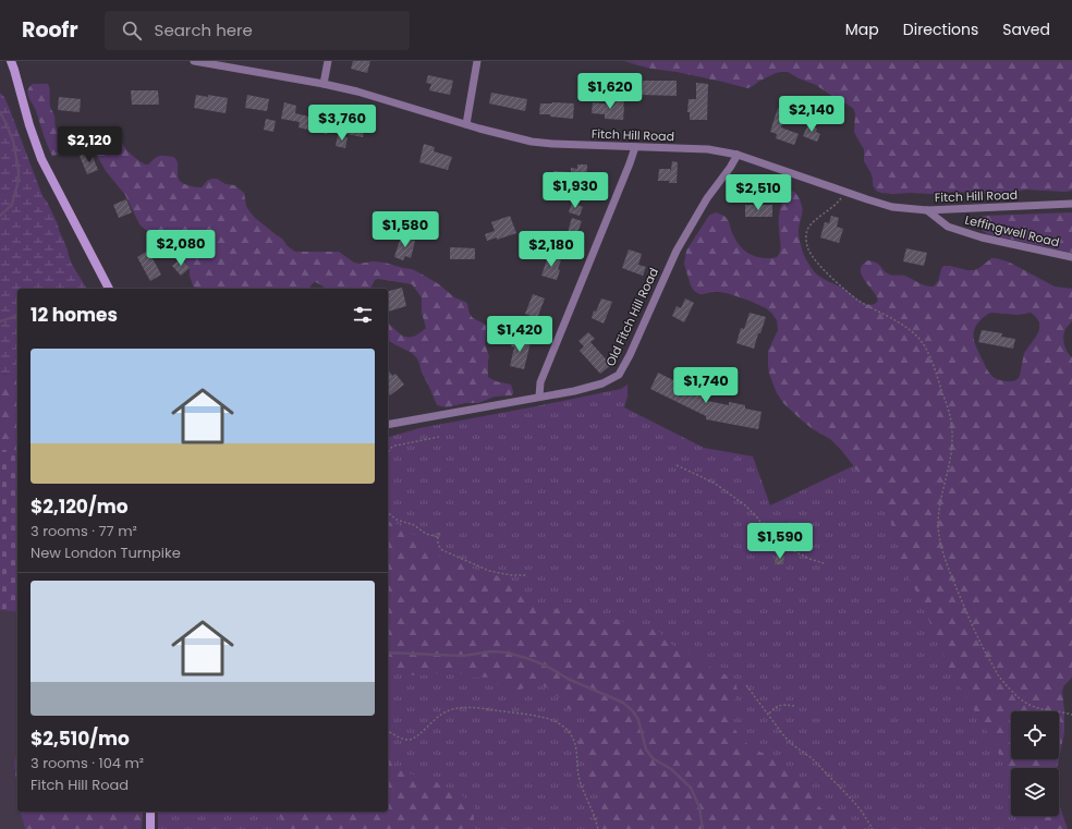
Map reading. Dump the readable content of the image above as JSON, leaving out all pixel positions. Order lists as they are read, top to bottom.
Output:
{
  "streets": {
    "street": ["Fitch Hill Road", "Leffingwell Road", "Old Fitch Hill Road"]
  },
  "crossings": [
    ["Fitch Hill Road", "Leffingwell Road"],
    ["Fitch Hill Road", "Old Fitch Hill Road"]
  ],
  "page": {
    "header": "Roofr",
    "search": "Search here",
    "nav": ["Map", "Directions", "Saved"],
    "price": [
      "$1,620",
      "$2,140",
      "$3,760",
      "$2,120",
      "$1,930",
      "$2,510",
      "$1,580",
      "$2,080",
      "$2,180",
      "$1,420",
      "$1,740",
      "$1,590"
    ],
    "heading": "12 homes",
    "list": [
      {
        "name": "$2,120/mo",
        "note": "3 rooms · 77 m² · New London Turnpike"
      },
      {
        "name": "$2,510/mo",
        "note": "3 rooms · 104 m² · Fitch Hill Road"
      }
    ]
  }
}
